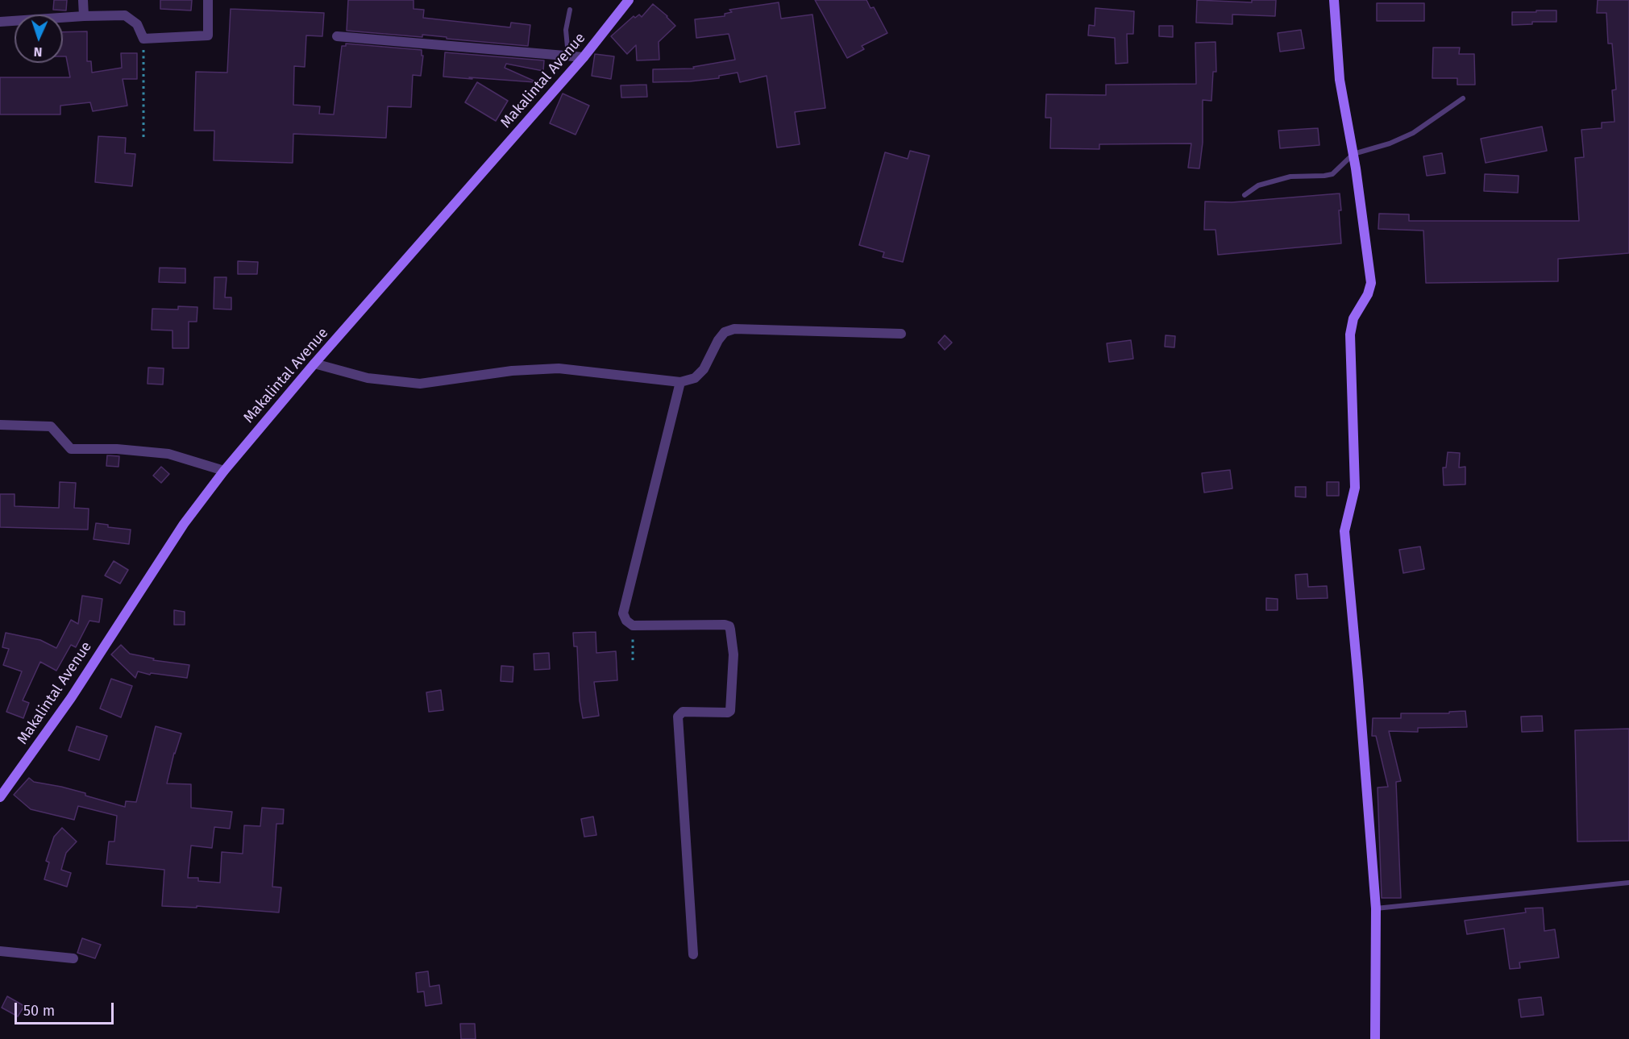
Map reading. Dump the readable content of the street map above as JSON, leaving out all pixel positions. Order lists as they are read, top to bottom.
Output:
{
  "streets": {
    "street": ["Makalintal Avenue"]
  },
  "scale_bar": "50 m",
  "north": "bottom"
}
